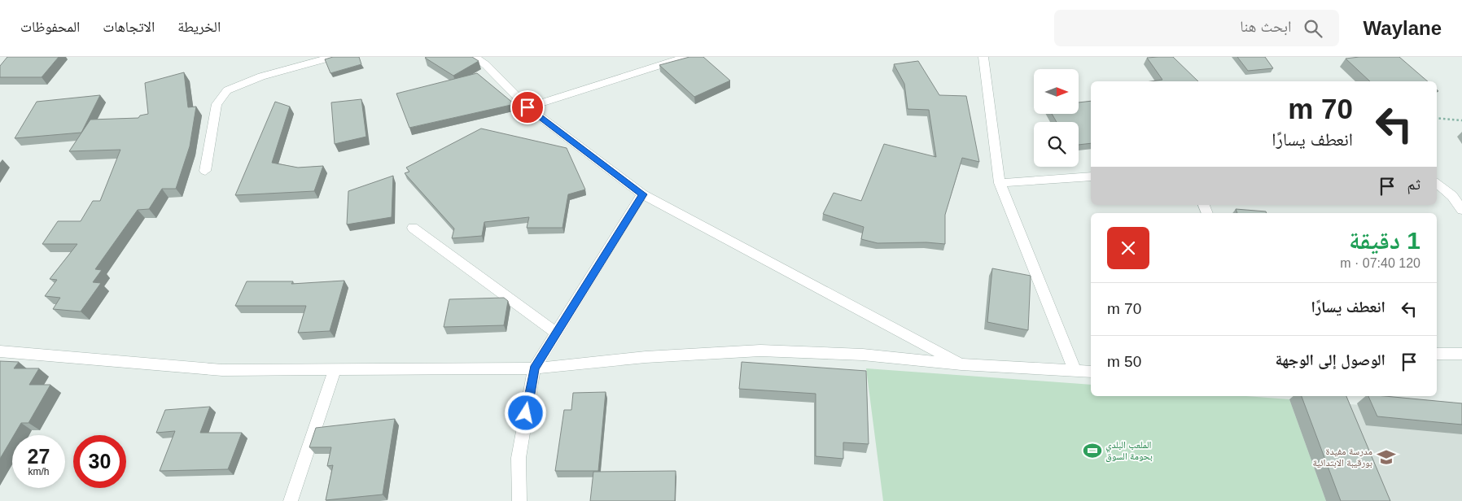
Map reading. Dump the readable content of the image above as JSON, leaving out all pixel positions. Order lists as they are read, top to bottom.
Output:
{
  "places": {
    "sports": ["الملعب البلدي بحومة السوق"],
    "school or university": ["مدرسة مفيدة بورقيبة الابتدائية"]
  },
  "north": "right",
  "page": {
    "header": "Waylane",
    "search": "ابحث هنا",
    "nav": ["الخريطة", "الاتجاهات", "المحفوظات"],
    "turn": ["70 m", "انعطف يسارًا"],
    "then": "ثم",
    "heading": ["1 دقيقة", "120 m · 07:40"],
    "list": [
      {
        "name": "انعطف يسارًا",
        "value": "70 m"
      },
      {
        "name": "الوصول إلى الوجهة",
        "value": "50 m"
      }
    ],
    "speed": "27 km/h",
    "limit": "30"
  }
}
